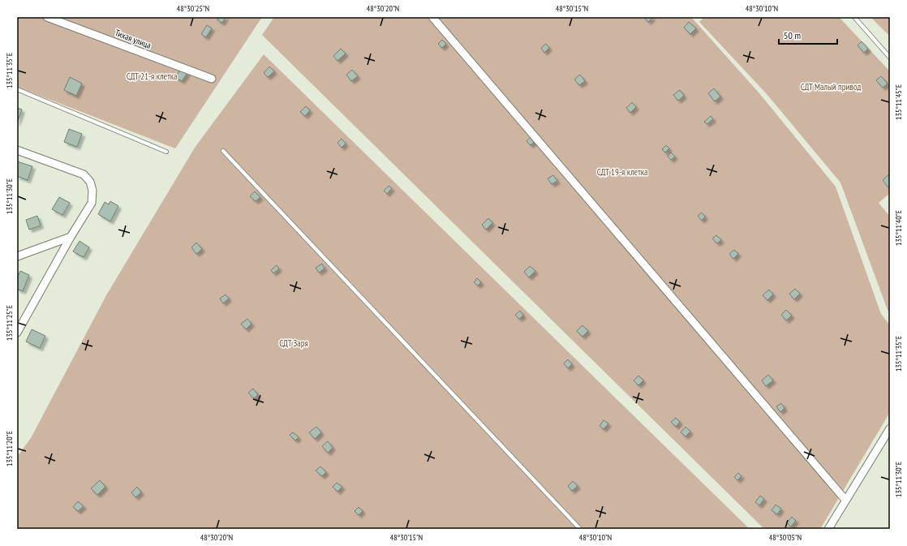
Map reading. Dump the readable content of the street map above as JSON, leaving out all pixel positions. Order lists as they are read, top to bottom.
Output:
{
  "streets": {
    "street": ["Тихая улица"]
  },
  "parks": [
    "СДТ 21-я клетка",
    "СДТ Малый привод",
    "СДТ 19-я клетка",
    "СДТ Заря"
  ],
  "scale_bar": "50 m",
  "coordinates": [
    "48°30'25\"N",
    "48°30'20\"N",
    "48°30'15\"N",
    "48°30'10\"N",
    "135°11'35\"E",
    "135°11'45\"E",
    "135°11'30\"E",
    "135°11'40\"E",
    "135°11'25\"E",
    "135°11'20\"E",
    "48°30'05\"N"
  ]
}
